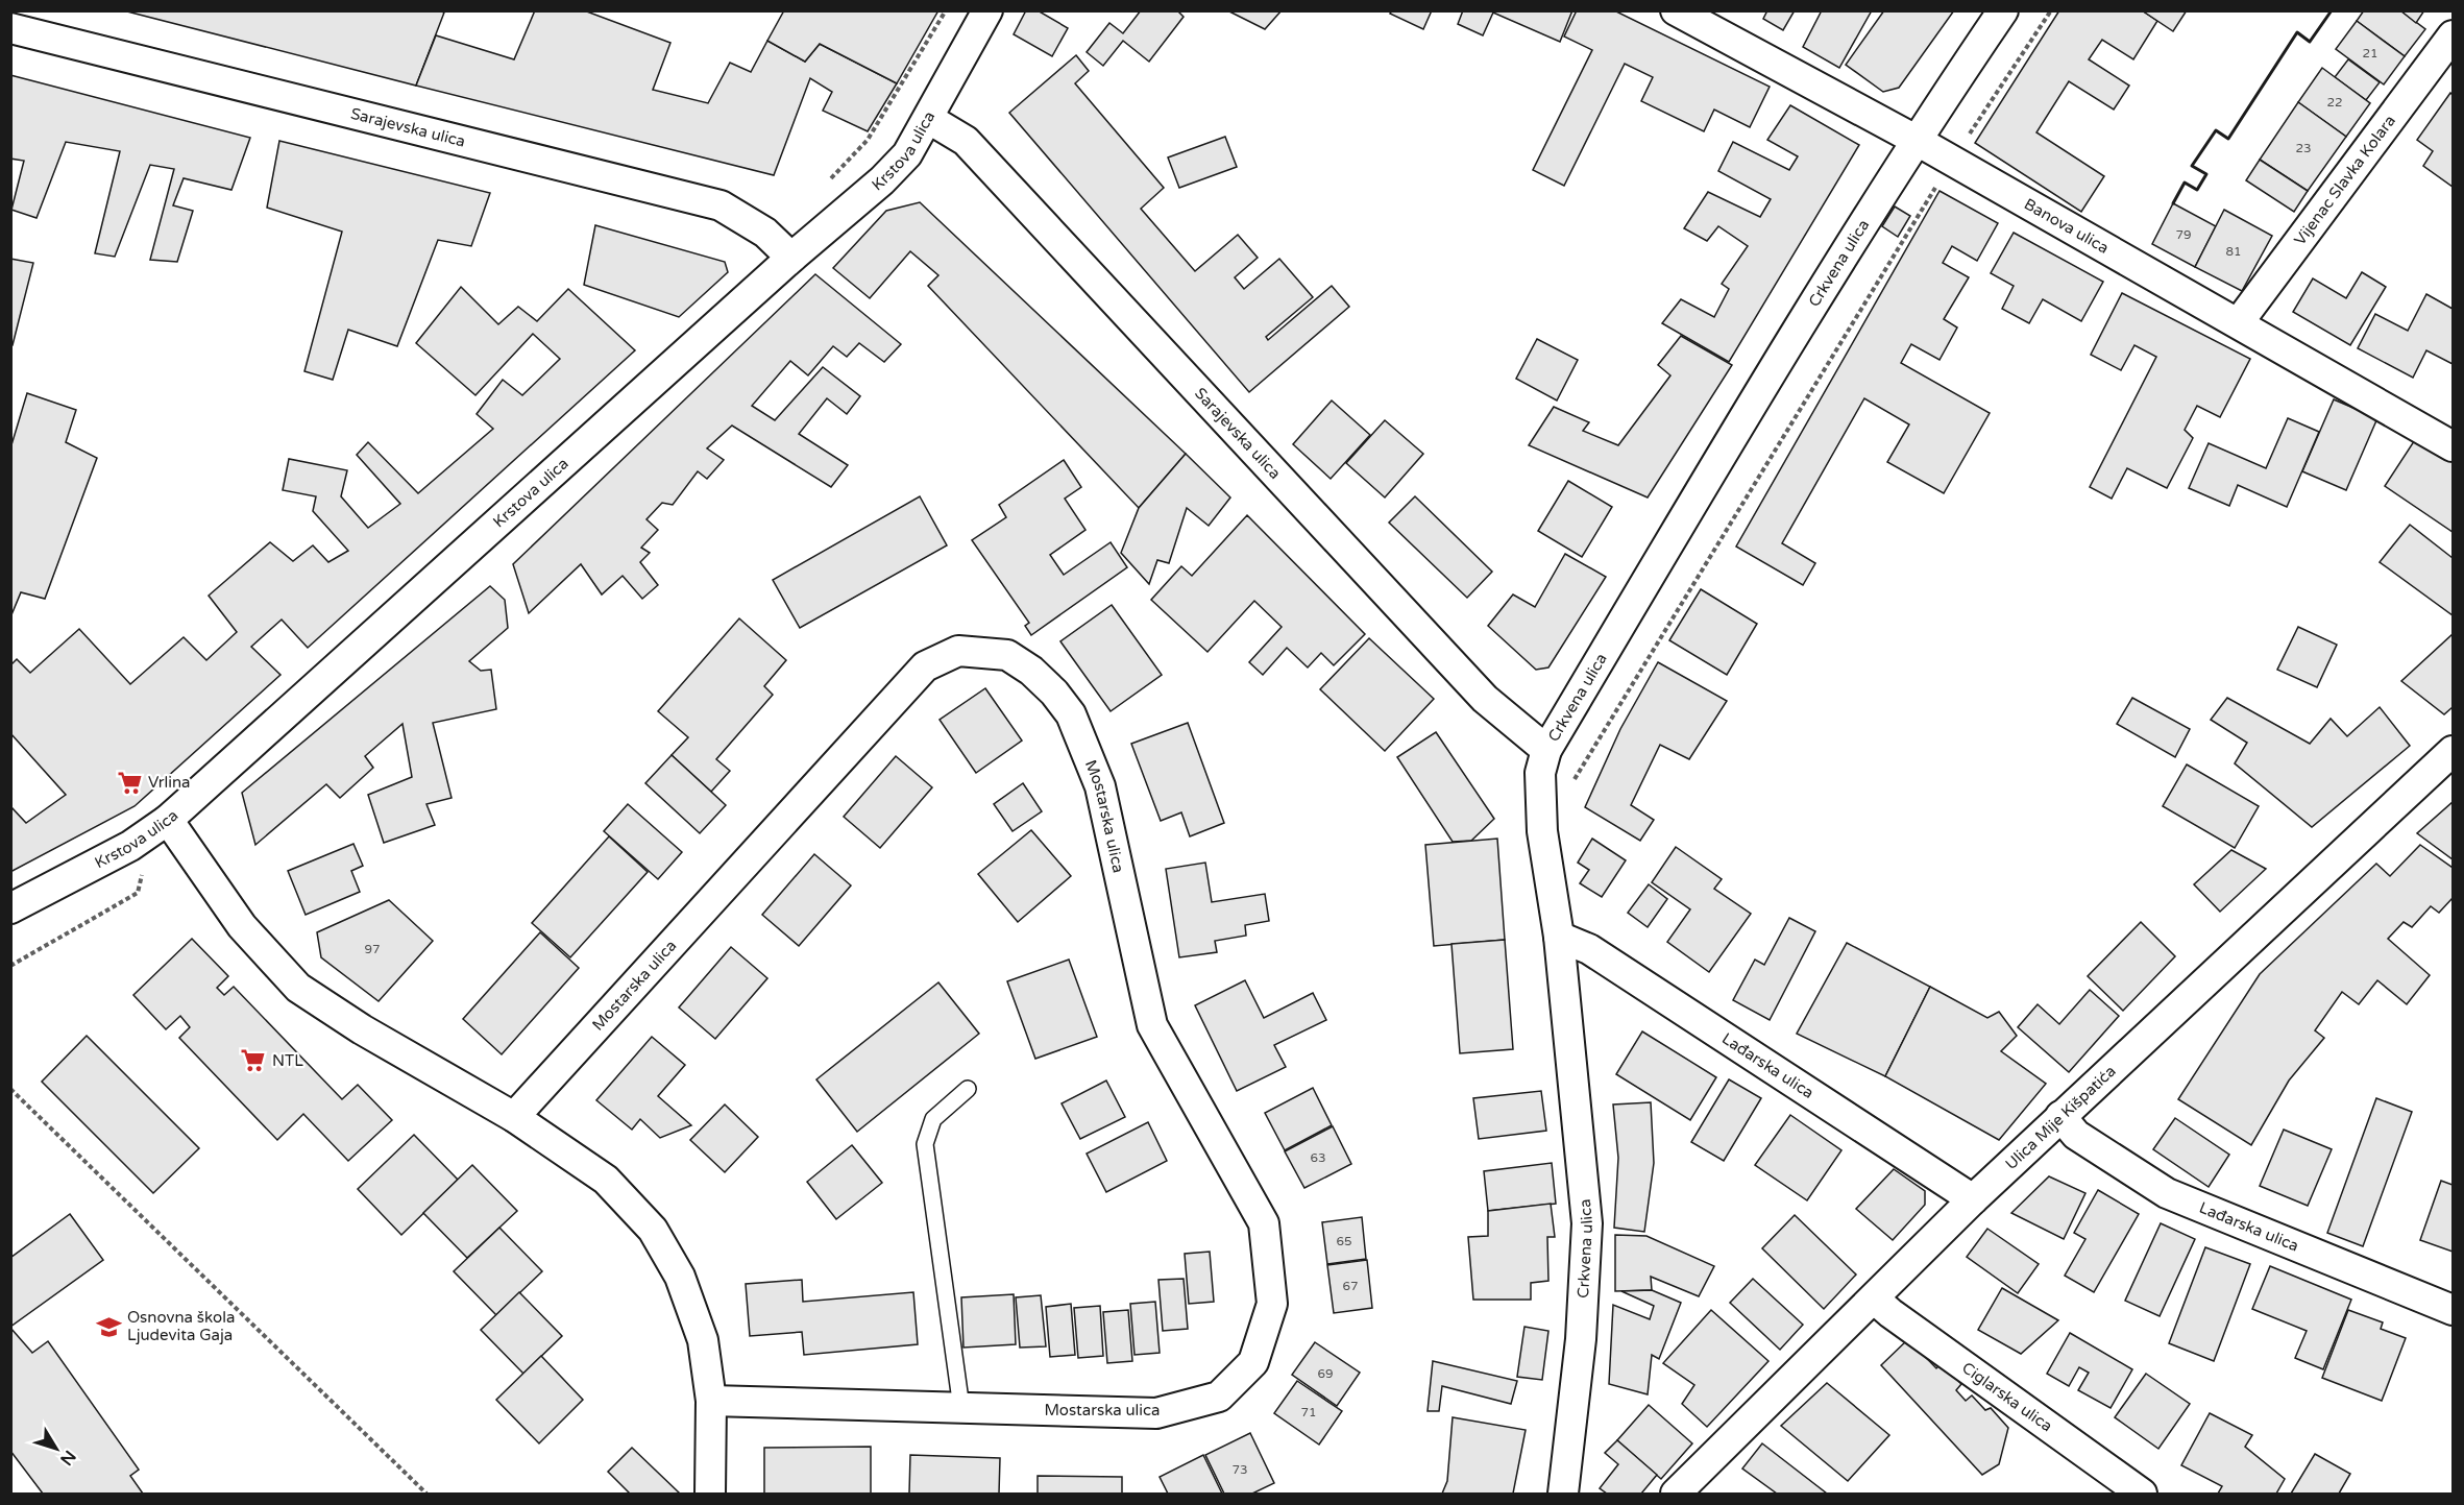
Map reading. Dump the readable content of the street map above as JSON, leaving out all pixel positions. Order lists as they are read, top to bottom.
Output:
{
  "streets": {
    "street": [
      "Sarajevska ulica",
      "Krstova ulica",
      "Vijenac Slavka Kolara",
      "Banova ulica",
      "Crkvena ulica",
      "Mostarska ulica",
      "Lađarska ulica",
      "Ulica Mije Kišpatića",
      "Ciglarska ulica"
    ]
  },
  "crossings": [
    ["Sarajevska ulica", "Krstova ulica"],
    ["Sarajevska ulica", "Crkvena ulica"],
    ["Vijenac Slavka Kolara", "Banova ulica"],
    ["Banova ulica", "Crkvena ulica"],
    ["Crkvena ulica", "Lađarska ulica"],
    ["Lađarska ulica", "Ulica Mije Kišpatića"],
    ["Ulica Mije Kišpatića", "Ciglarska ulica"]
  ],
  "places": {
    "supermarket": ["Vrlina", "NTL"],
    "school or university": ["Osnovna škola Ljudevita Gaja"]
  },
  "house_numbers": [
    "21",
    "22",
    "23",
    "79",
    "81",
    "97",
    "63",
    "65",
    "67",
    "69",
    "71",
    "73"
  ],
  "north": "bottom right"
}
